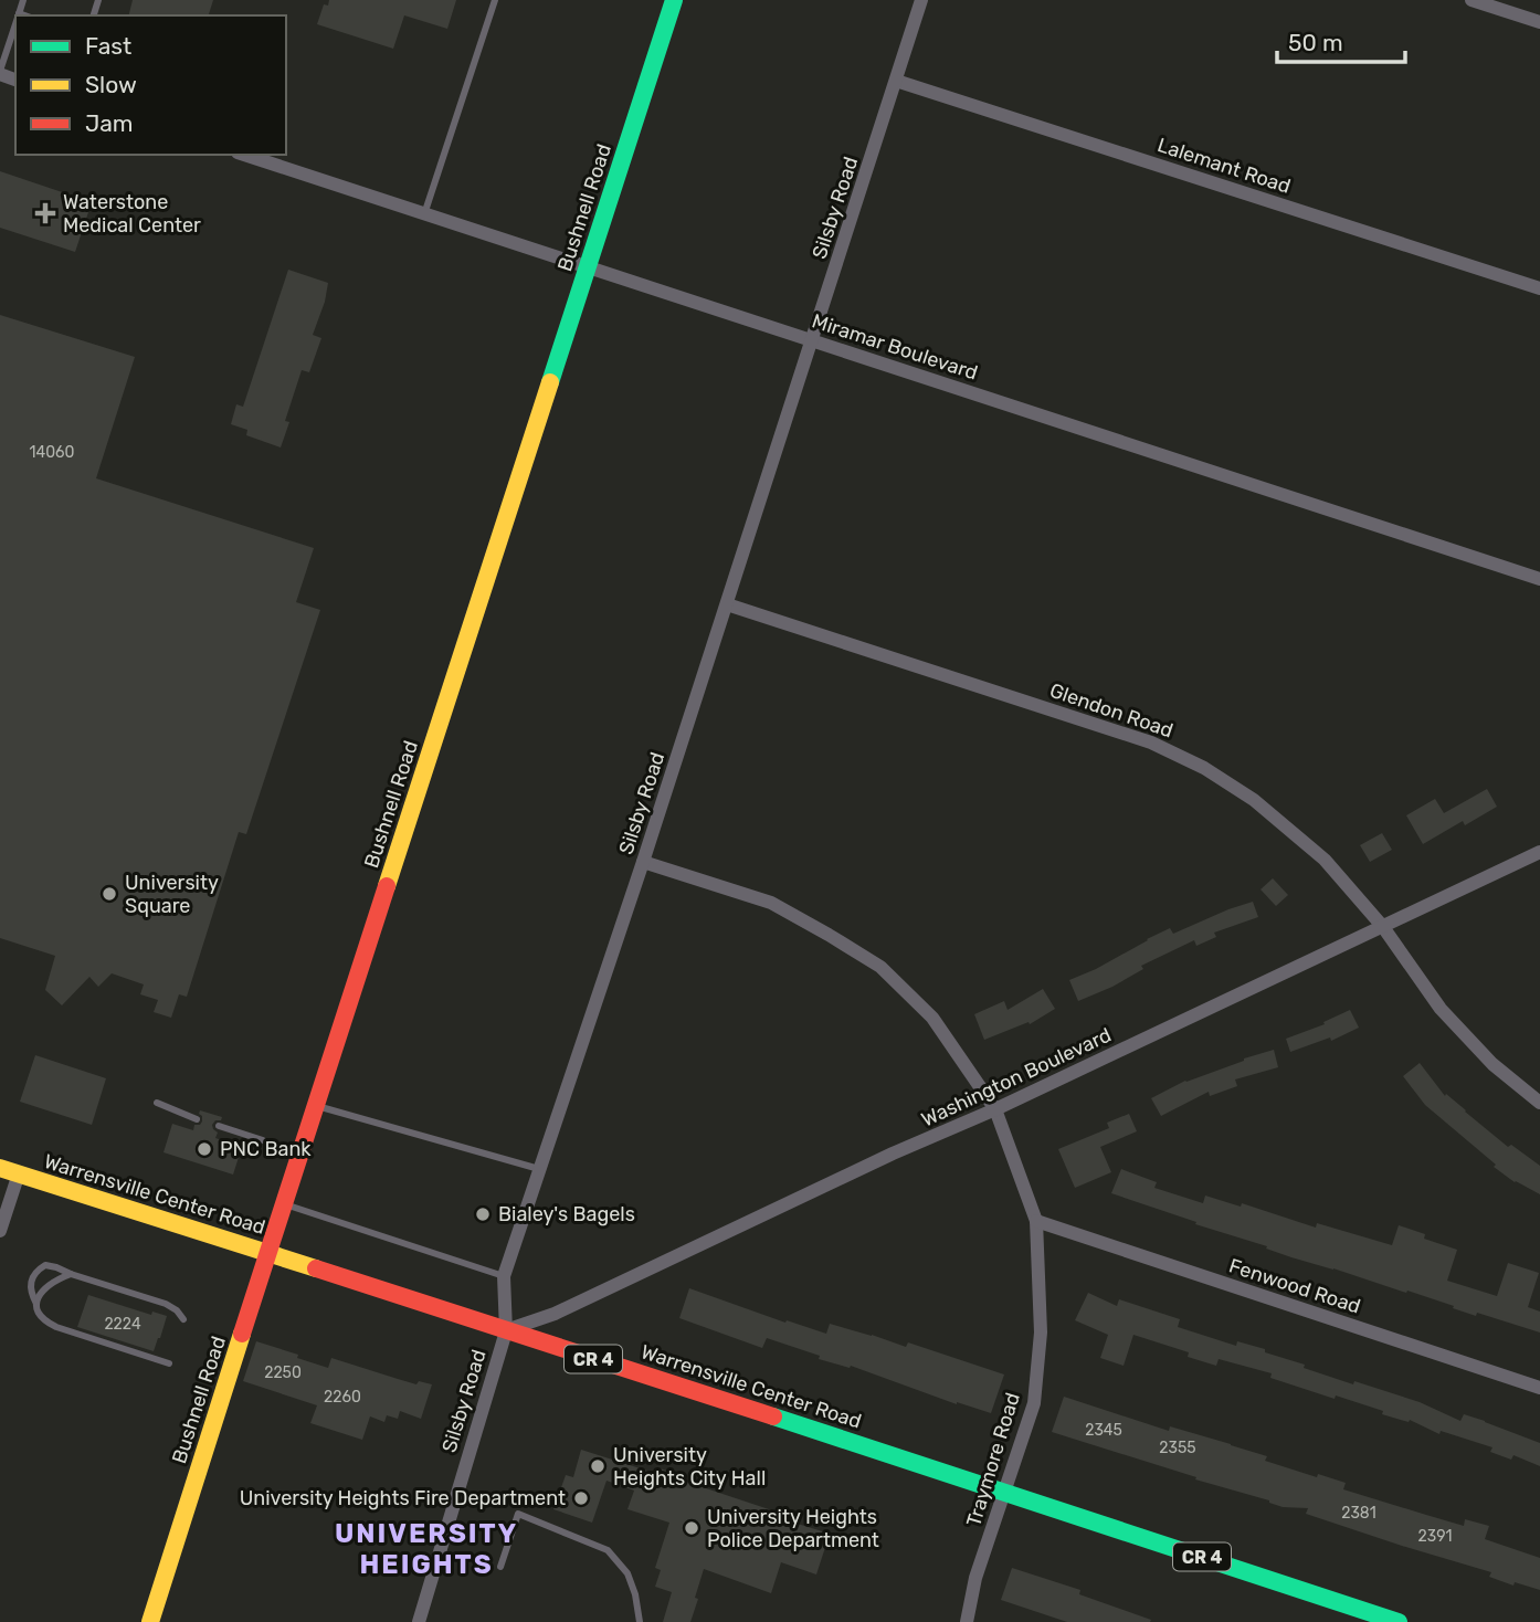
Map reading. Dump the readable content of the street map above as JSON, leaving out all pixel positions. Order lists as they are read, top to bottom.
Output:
{
  "streets": {
    "street": [
      "Lalemant Road",
      "Bushnell Road",
      "Silsby Road",
      "Miramar Boulevard",
      "Glendon Road",
      "Washington Boulevard",
      "Warrensville Center Road",
      "Fenwood Road",
      "CR 4",
      "Traymore Road"
    ]
  },
  "crossings": [
    ["Lalemant Road", "Silsby Road"],
    ["Bushnell Road", "Miramar Boulevard"],
    ["Bushnell Road", "Warrensville Center Road"],
    ["Silsby Road", "Miramar Boulevard"],
    ["Silsby Road", "Glendon Road"],
    ["Silsby Road", "Washington Boulevard"],
    ["Silsby Road", "Warrensville Center Road"],
    ["Silsby Road", "Traymore Road"],
    ["Glendon Road", "Washington Boulevard"],
    ["Washington Boulevard", "Warrensville Center Road"],
    ["Washington Boulevard", "Traymore Road"],
    ["Warrensville Center Road", "Traymore Road"],
    ["Fenwood Road", "Traymore Road"]
  ],
  "districts": ["UNIVERSITY HEIGHTS"],
  "places": {
    "health": ["Waterstone Medical Center"],
    "other": [
      "University Square",
      "PNC Bank",
      "Bialey's Bagels",
      "University Heights City Hall",
      "University Heights Fire Department",
      "University Heights Police Department"
    ]
  },
  "house_numbers": [
    "14060",
    "2224",
    "2250",
    "2260",
    "2345",
    "2355",
    "2381",
    "2391"
  ],
  "legend": ["Fast", "Slow", "Jam"],
  "scale_bar": "50 m"
}
